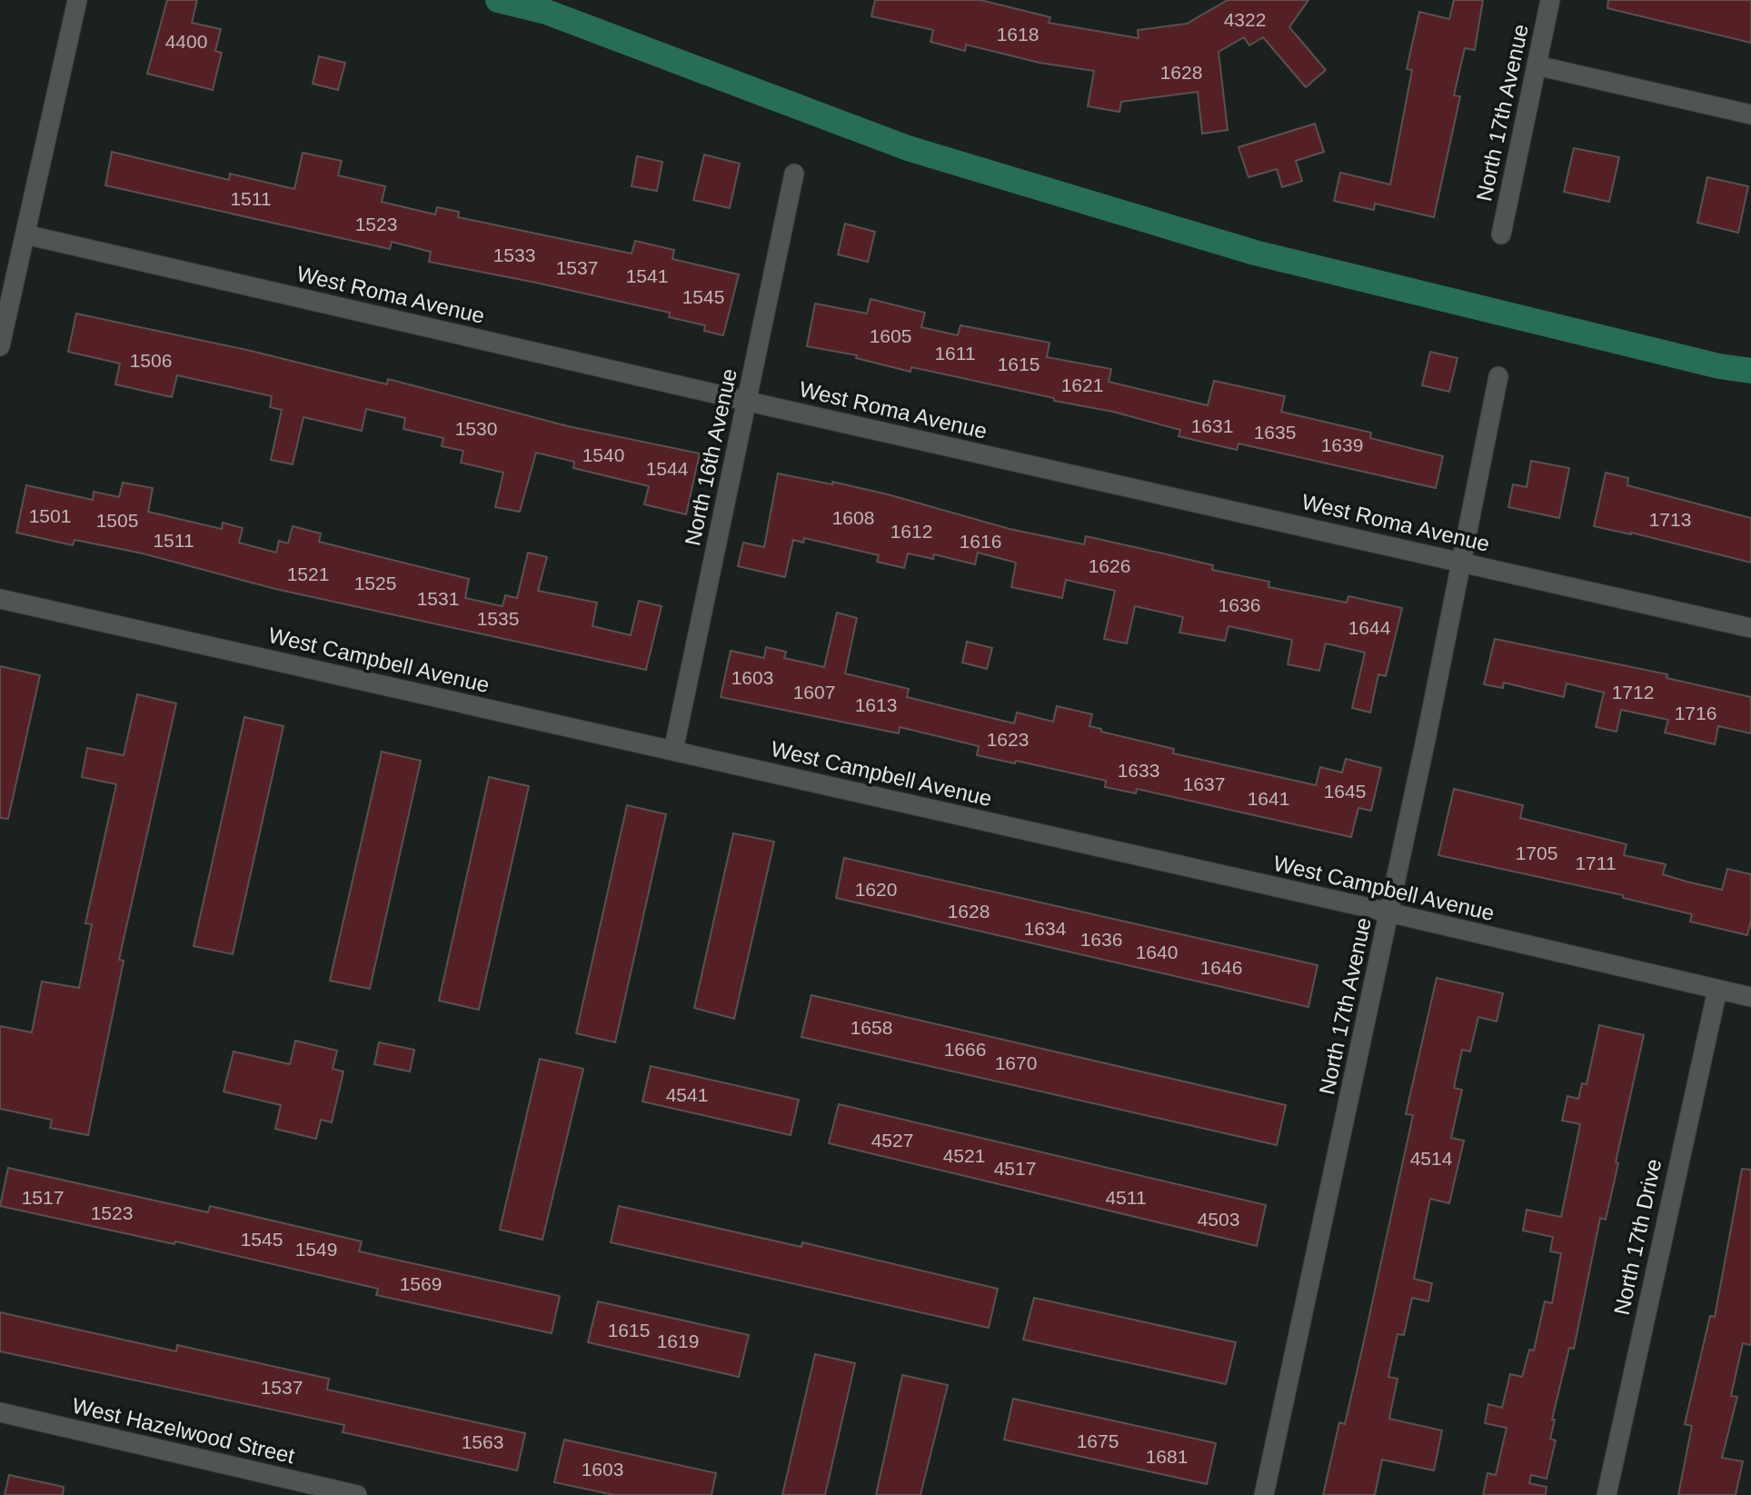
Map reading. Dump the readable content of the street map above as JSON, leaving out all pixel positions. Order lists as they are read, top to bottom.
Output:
{
  "streets": {
    "street": [
      "North 17th Avenue",
      "West Roma Avenue",
      "North 16th Avenue",
      "West Campbell Avenue",
      "North 17th Drive",
      "West Hazelwood Street"
    ]
  },
  "crossings": [
    ["North 17th Avenue", "West Roma Avenue"],
    ["North 17th Avenue", "West Campbell Avenue"],
    ["West Roma Avenue", "North 16th Avenue"],
    ["North 16th Avenue", "West Campbell Avenue"],
    ["West Campbell Avenue", "North 17th Drive"]
  ],
  "house_numbers": [
    "4322",
    "1618",
    "4400",
    "1628",
    "1511",
    "1523",
    "1533",
    "1537",
    "1541",
    "1545",
    "1605",
    "1611",
    "1506",
    "1615",
    "1621",
    "1631",
    "1530",
    "1635",
    "1639",
    "1540",
    "1544",
    "1501",
    "1608",
    "1713",
    "1505",
    "1612",
    "1511",
    "1616",
    "1626",
    "1521",
    "1525",
    "1531",
    "1636",
    "1535",
    "1644",
    "1603",
    "1607",
    "1712",
    "1613",
    "1716",
    "1623",
    "1633",
    "1637",
    "1645",
    "1641",
    "1705",
    "1711",
    "1620",
    "1628",
    "1634",
    "1636",
    "1640",
    "1646",
    "1658",
    "1666",
    "1670",
    "4541",
    "4527",
    "4521",
    "4514",
    "4517",
    "1517",
    "4511",
    "1523",
    "4503",
    "1545",
    "1549",
    "1569",
    "1615",
    "1619",
    "1537",
    "1675",
    "1563",
    "1681",
    "1603"
  ]
}
